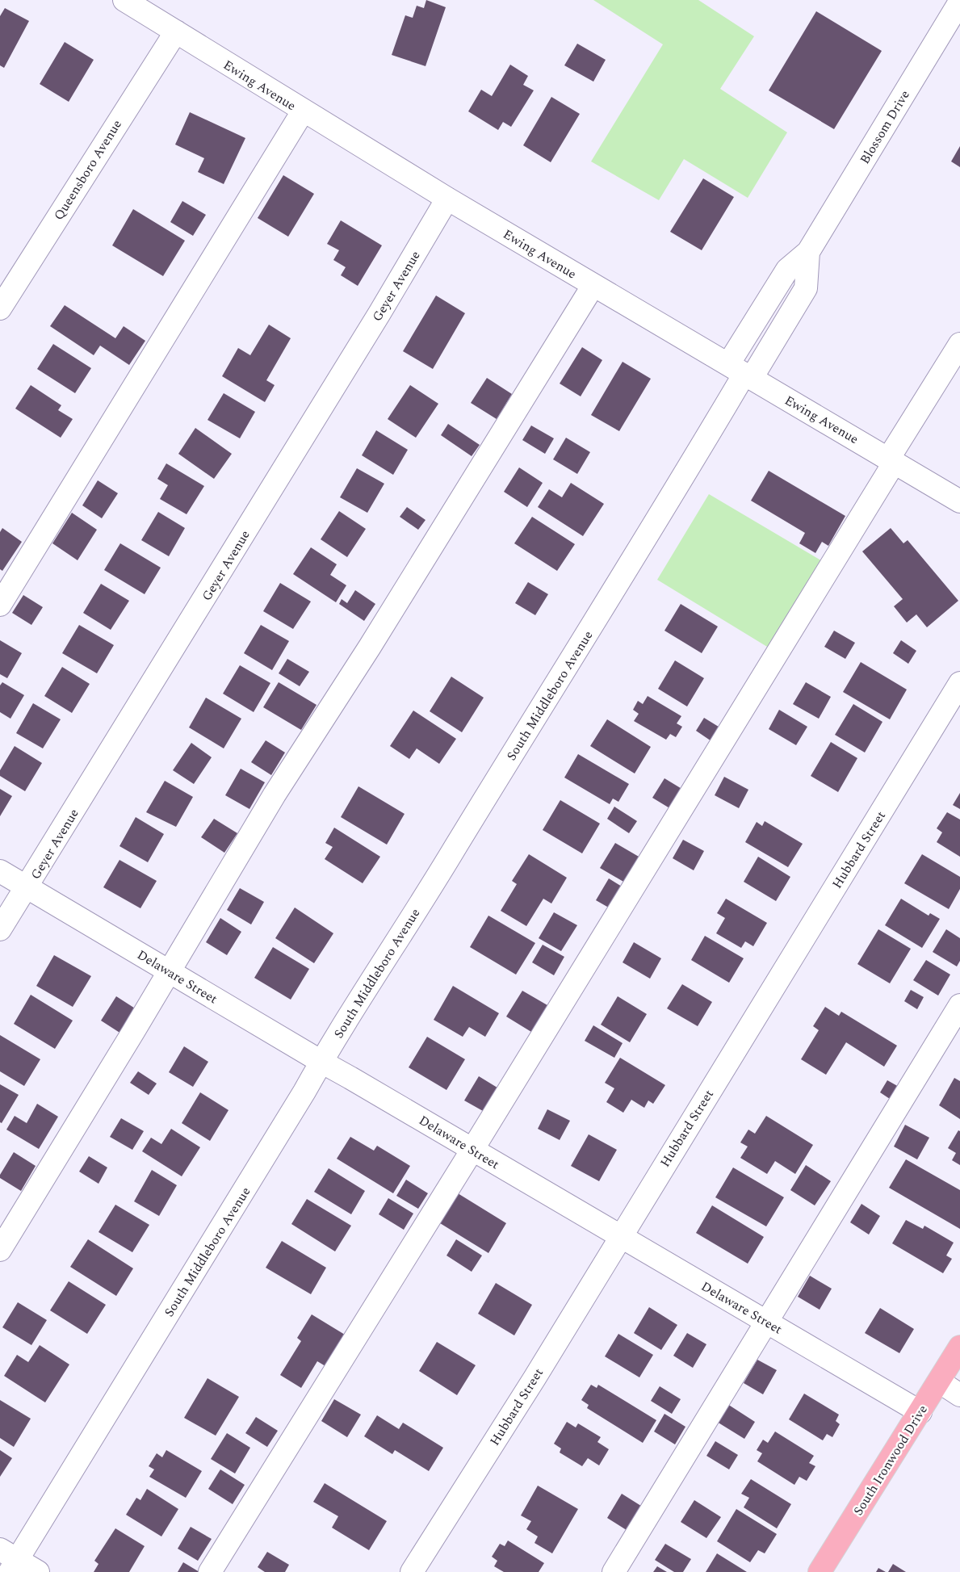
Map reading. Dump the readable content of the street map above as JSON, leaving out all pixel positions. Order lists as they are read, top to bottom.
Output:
{
  "streets": {
    "main road": ["South Ironwood Drive"],
    "street": [
      "Ewing Avenue",
      "Blossom Drive",
      "Queensboro Avenue",
      "Geyer Avenue",
      "South Middleboro Avenue",
      "Hubbard Street",
      "Delaware Street"
    ]
  },
  "crossings": [
    ["Ewing Avenue", "Blossom Drive"],
    ["Ewing Avenue", "Queensboro Avenue"],
    ["Ewing Avenue", "Geyer Avenue"],
    ["Ewing Avenue", "South Middleboro Avenue"],
    ["Blossom Drive", "South Middleboro Avenue"],
    ["Geyer Avenue", "Delaware Street"],
    ["South Middleboro Avenue", "Delaware Street"],
    ["Hubbard Street", "Delaware Street"],
    ["Delaware Street", "South Ironwood Drive"]
  ]
}
